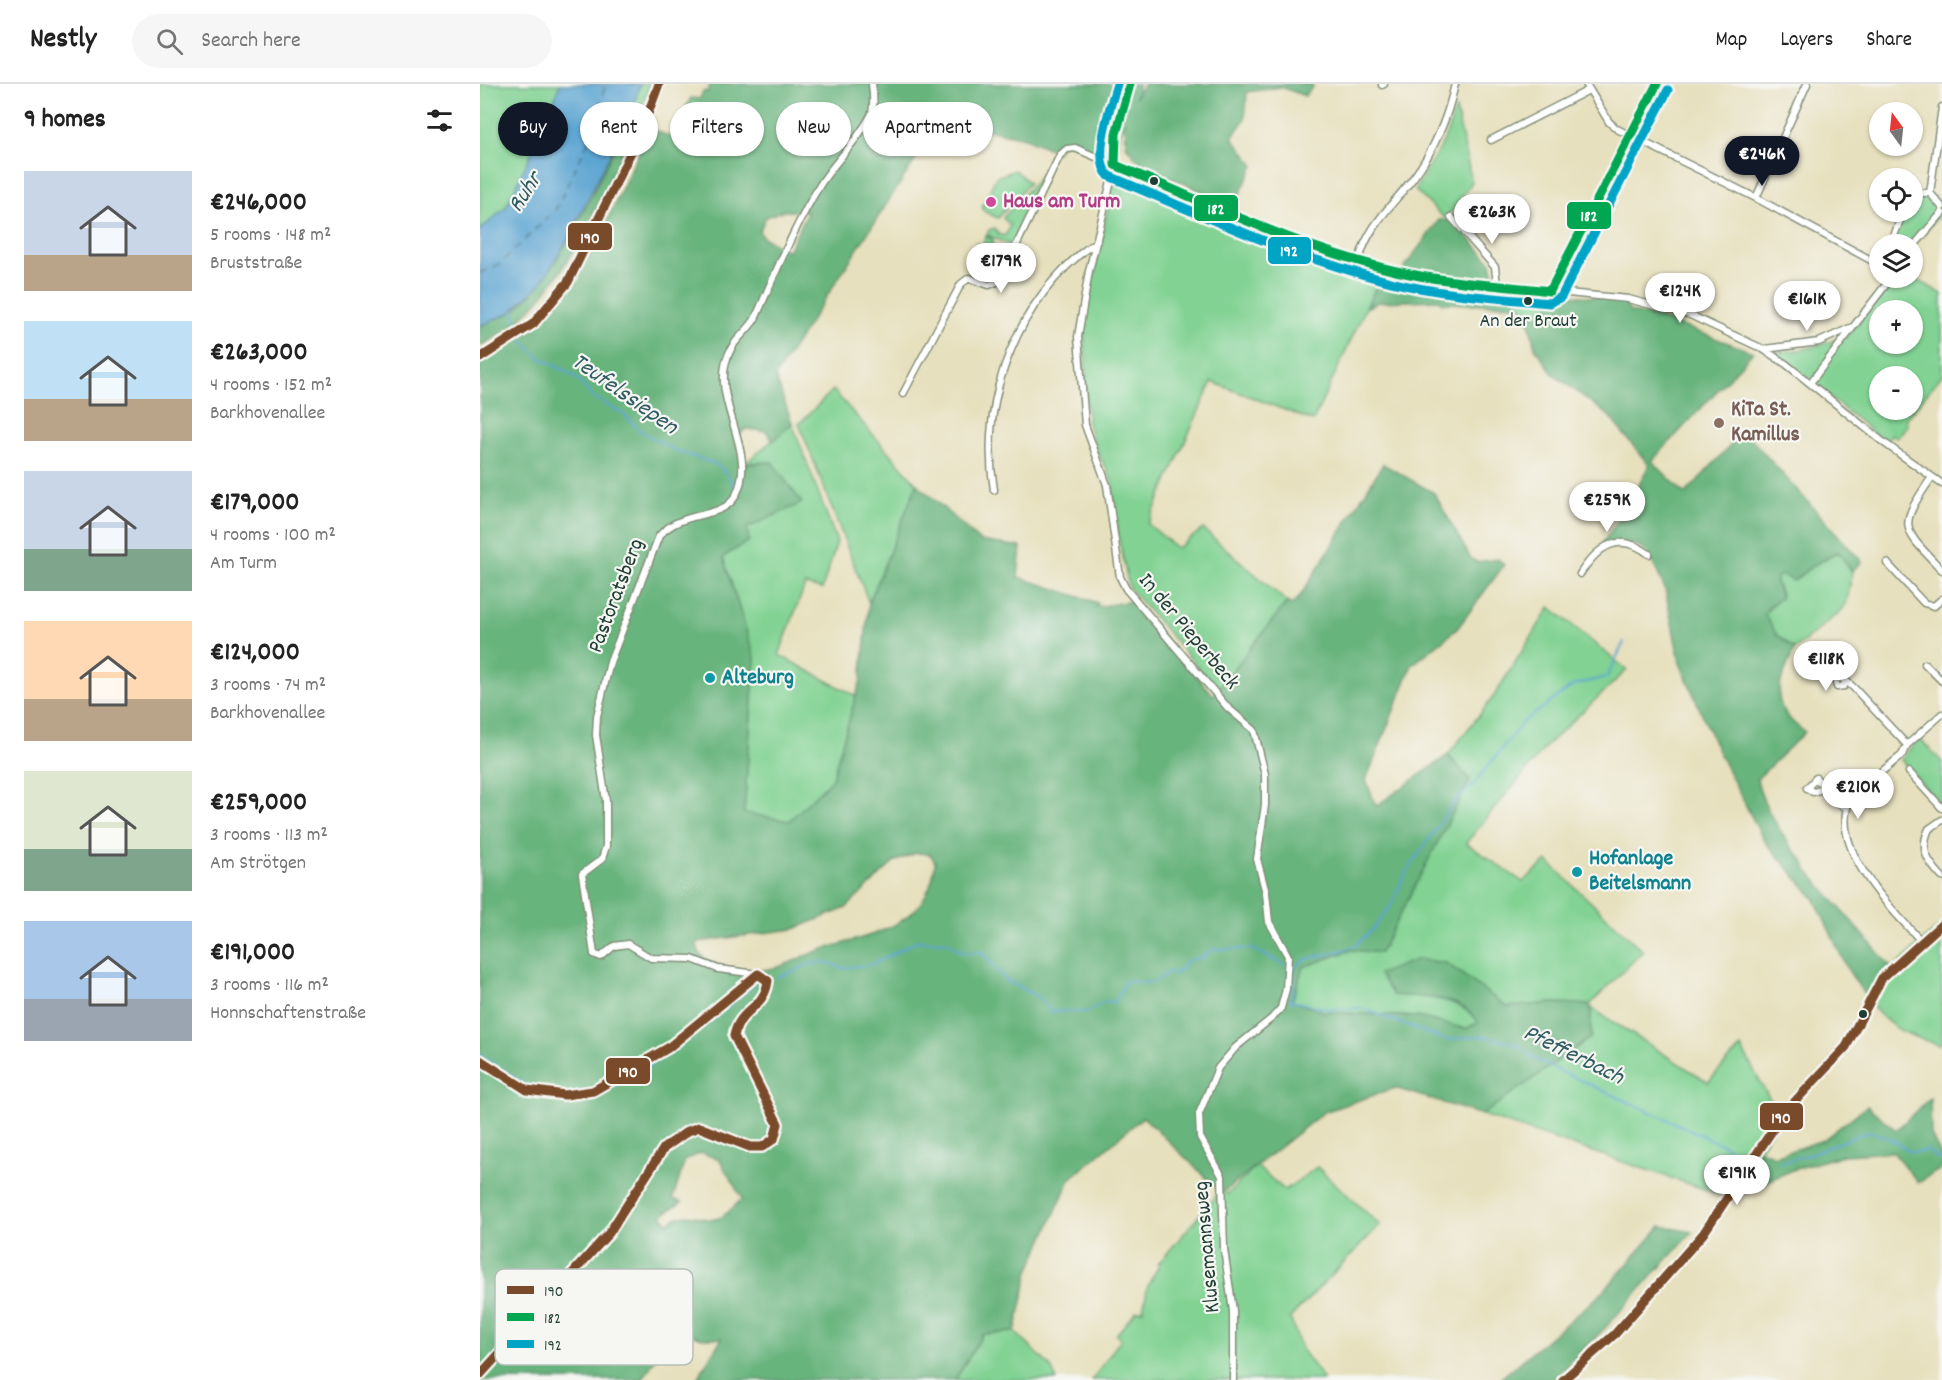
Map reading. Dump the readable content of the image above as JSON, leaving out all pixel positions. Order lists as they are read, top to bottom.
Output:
{
  "streets": {
    "street": ["Pastoratsberg", "In der Pieperbeck", "Klusemannsweg"]
  },
  "crossings": [
    ["In der Pieperbeck", "Klusemannsweg"]
  ],
  "water": ["Ruhr", "Teufelssiepen", "Pfefferbach"],
  "places": [
    "Haus am Turm",
    "An der Braut",
    "KiTa St. Kamillus",
    "Alteburg",
    "Hofanlage Beitelsmann"
  ],
  "lines": ["transit line 190", "transit line 182", "transit line 192"],
  "legend": ["190", "182", "192"],
  "north": "top",
  "page": {
    "header": "Nestly",
    "search": "Search here",
    "nav": ["Map", "Layers", "Share"],
    "heading": "9 homes",
    "map_buttons": ["+", "−"],
    "chip": [
      "Buy",
      "Rent",
      "Filters",
      "New",
      "Apartment"
    ],
    "price": [
      "€246K",
      "€263K",
      "€179K",
      "€124K",
      "€161K",
      "€259K",
      "€118K",
      "€210K",
      "€191K"
    ],
    "list": [
      {
        "name": "€246,000",
        "note": "5 rooms · 148 m² · Bruststraße"
      },
      {
        "name": "€263,000",
        "note": "4 rooms · 152 m² · Barkhovenallee"
      },
      {
        "name": "€179,000",
        "note": "4 rooms · 100 m² · Am Turm"
      },
      {
        "name": "€124,000",
        "note": "3 rooms · 74 m² · Barkhovenallee"
      },
      {
        "name": "€259,000",
        "note": "3 rooms · 113 m² · Am Strötgen"
      },
      {
        "name": "€191,000",
        "note": "3 rooms · 116 m² · Honnschaftenstraße"
      }
    ]
  }
}
